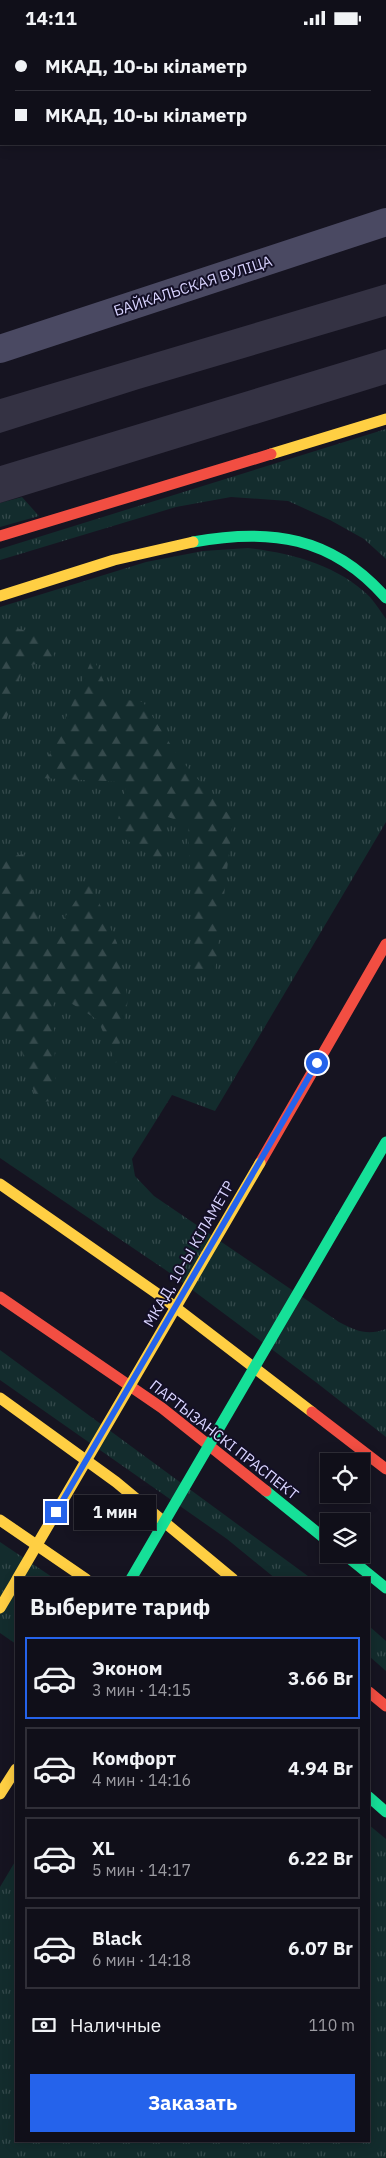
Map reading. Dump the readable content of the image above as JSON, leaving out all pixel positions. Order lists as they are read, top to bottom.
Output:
{
  "streets": {
    "main road": ["МКАД, 10-Ы КІЛАМЕТР", "ПАРТЫЗАНСКІ ПРАСПЕКТ"],
    "street": ["БАЙКАЛЬСКАЯ ВУЛІЦА"]
  },
  "page": {
    "status": "14:11",
    "banner": ["МКАД, 10-ы кіламетр", "МКАД, 10-ы кіламетр"],
    "bubble": "1 мин",
    "heading": "Выберите тариф",
    "list": [
      {
        "name": "Эконом",
        "note": "3 мин · 14:15",
        "value": "3.66 Br"
      },
      {
        "name": "Комфорт",
        "note": "4 мин · 14:16",
        "value": "4.94 Br"
      },
      {
        "name": "XL",
        "note": "5 мин · 14:17",
        "value": "6.22 Br"
      },
      {
        "name": "Black",
        "note": "6 мин · 14:18",
        "value": "6.07 Br"
      }
    ],
    "pay": ["Наличные", "110 m"],
    "buttons": "Заказать"
  }
}
